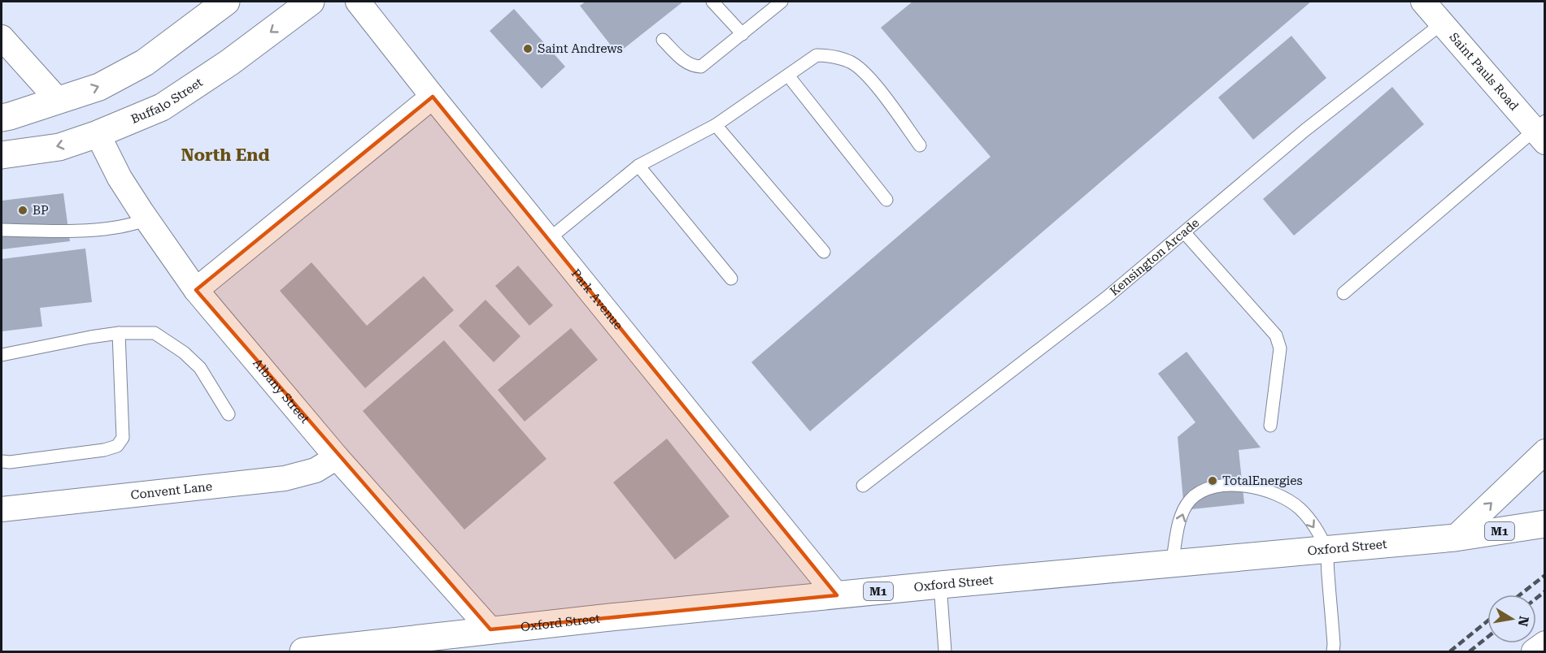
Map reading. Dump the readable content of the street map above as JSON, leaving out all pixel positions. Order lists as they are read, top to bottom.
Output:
{
  "streets": {
    "main road": ["Buffalo Street", "M1", "Oxford Street"],
    "street": [
      "Saint Pauls Road",
      "Park Avenue",
      "Albany Street",
      "Convent Lane"
    ],
    "lane": ["Kensington Arcade"]
  },
  "crossings": [
    ["Saint Pauls Road", "Kensington Arcade"],
    ["Buffalo Street", "Albany Street"],
    ["Park Avenue", "Oxford Street"],
    ["Albany Street", "Convent Lane"],
    ["Albany Street", "Oxford Street"]
  ],
  "districts": ["North End"],
  "places": ["Saint Andrews", "BP", "TotalEnergies"],
  "north": "right"
}
